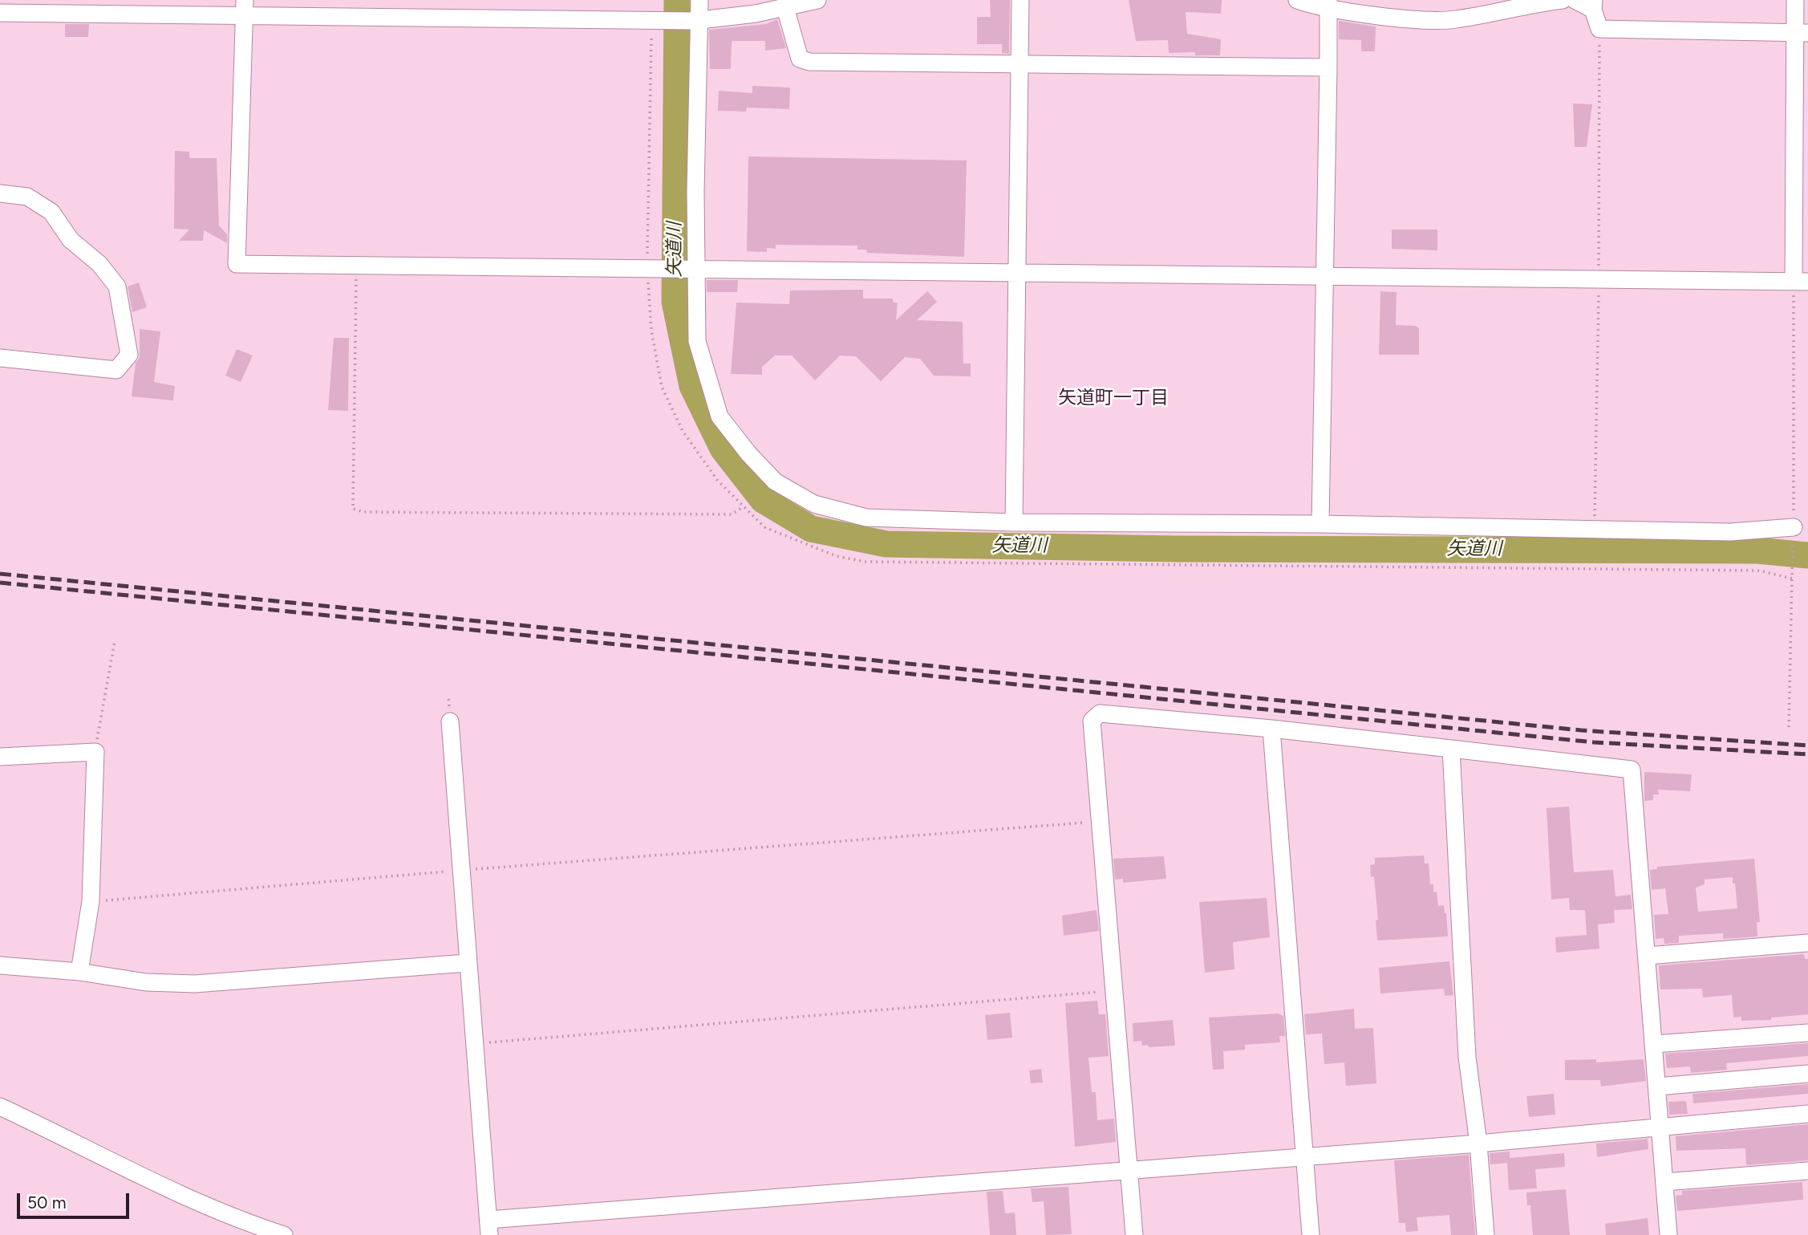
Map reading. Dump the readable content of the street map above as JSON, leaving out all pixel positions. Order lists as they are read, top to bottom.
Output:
{
  "districts": ["矢道町一丁目"],
  "water": ["矢道川"],
  "scale_bar": "50 m"
}
